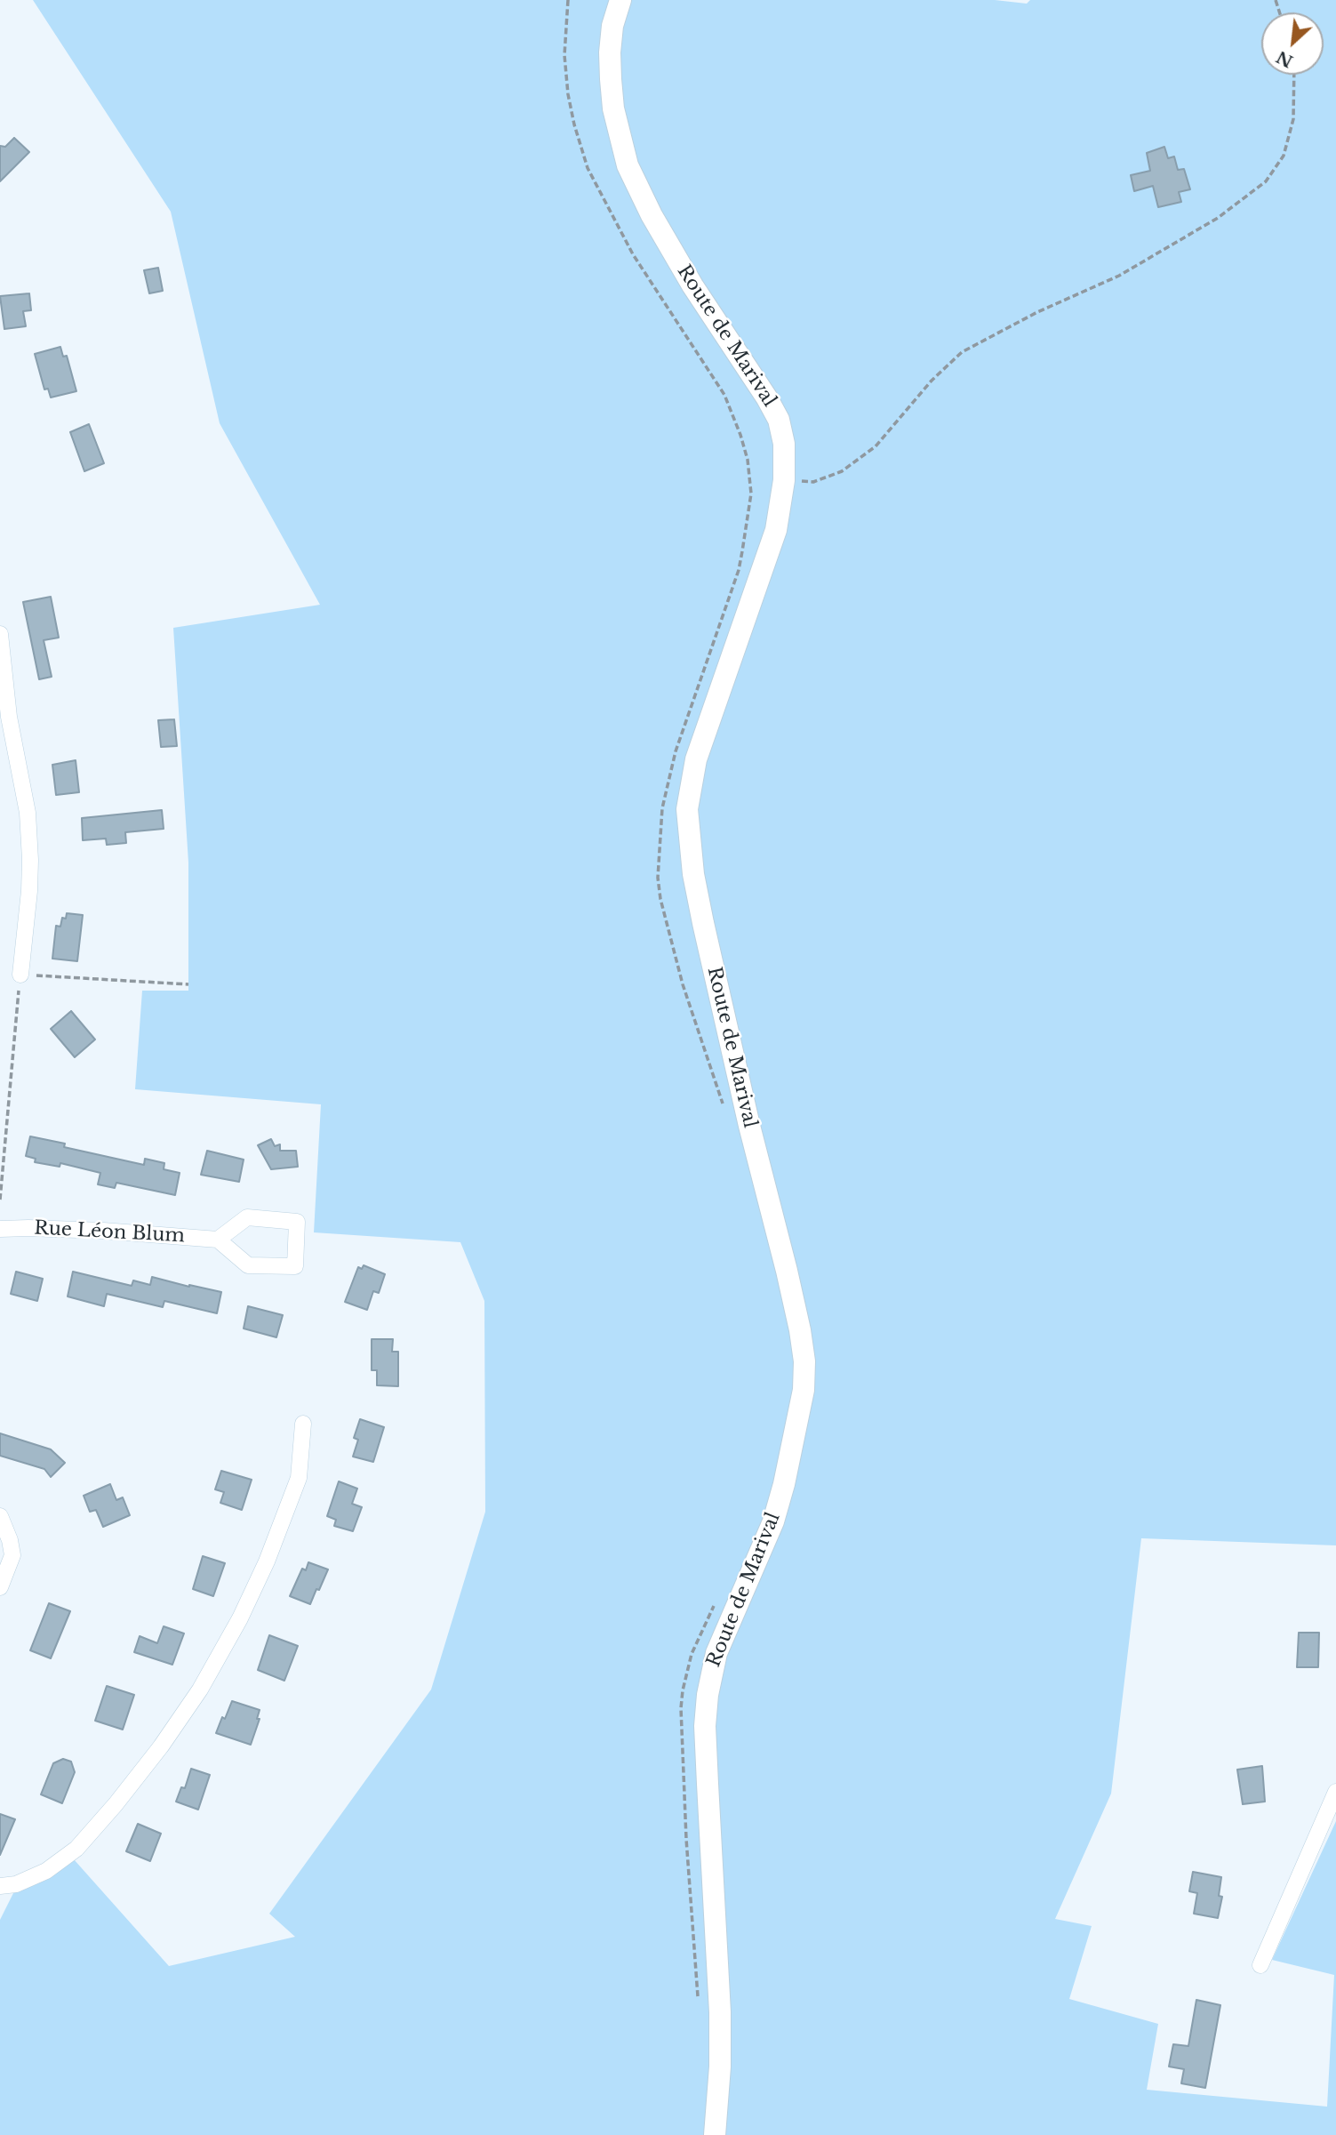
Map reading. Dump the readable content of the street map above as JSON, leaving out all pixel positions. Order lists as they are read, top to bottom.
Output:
{
  "streets": {
    "main road": ["Route de Marival"],
    "street": ["Rue Léon Blum"]
  },
  "north": "bottom left"
}
